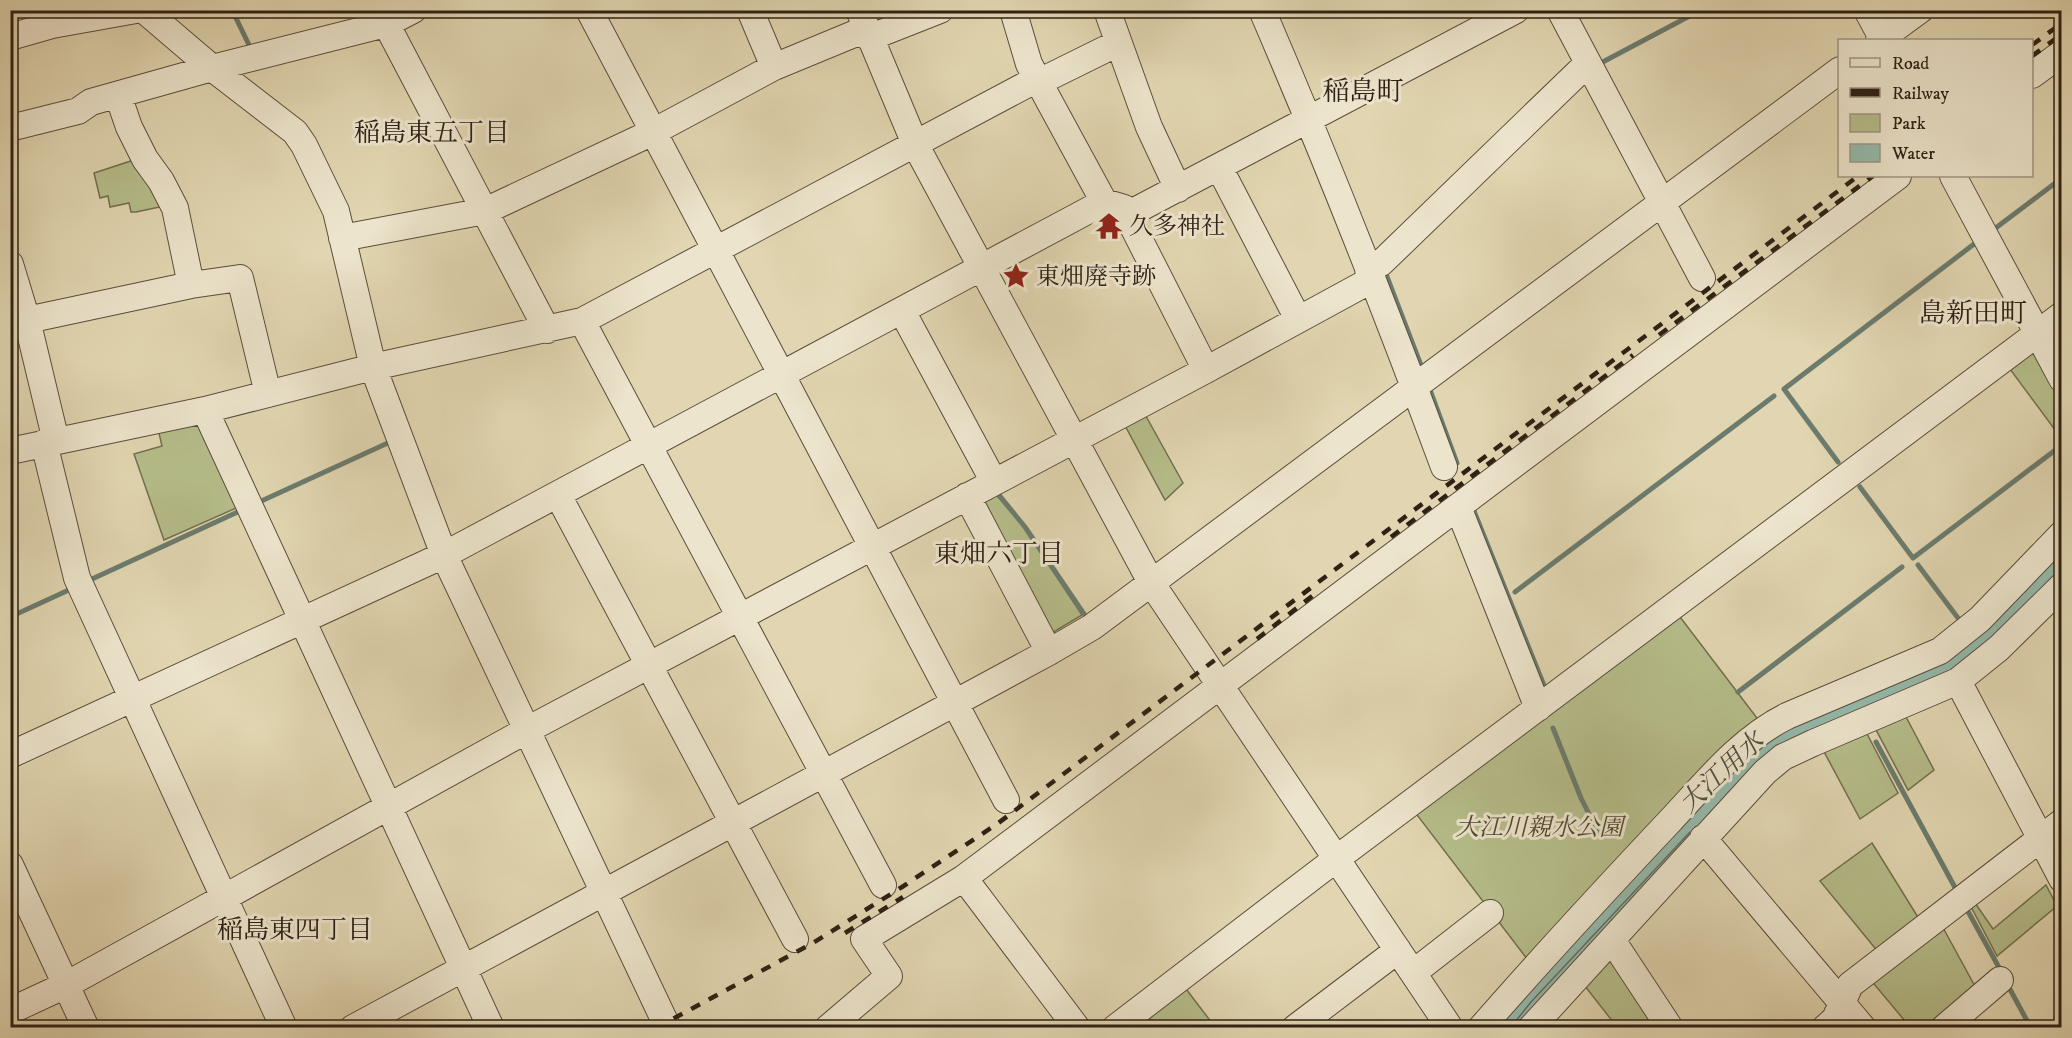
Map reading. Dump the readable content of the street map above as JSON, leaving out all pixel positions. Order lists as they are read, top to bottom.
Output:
{
  "districts": [
    "稲島町",
    "稲島東五丁目",
    "島新田町",
    "東畑六丁目",
    "稲島東四丁目"
  ],
  "water": ["大江用水"],
  "parks": ["大江川親水公園"],
  "places": {
    "temple": ["久多神社"],
    "place": ["東畑廃寺跡"]
  },
  "legend": [
    "Road",
    "Railway",
    "Park",
    "Water"
  ]
}
